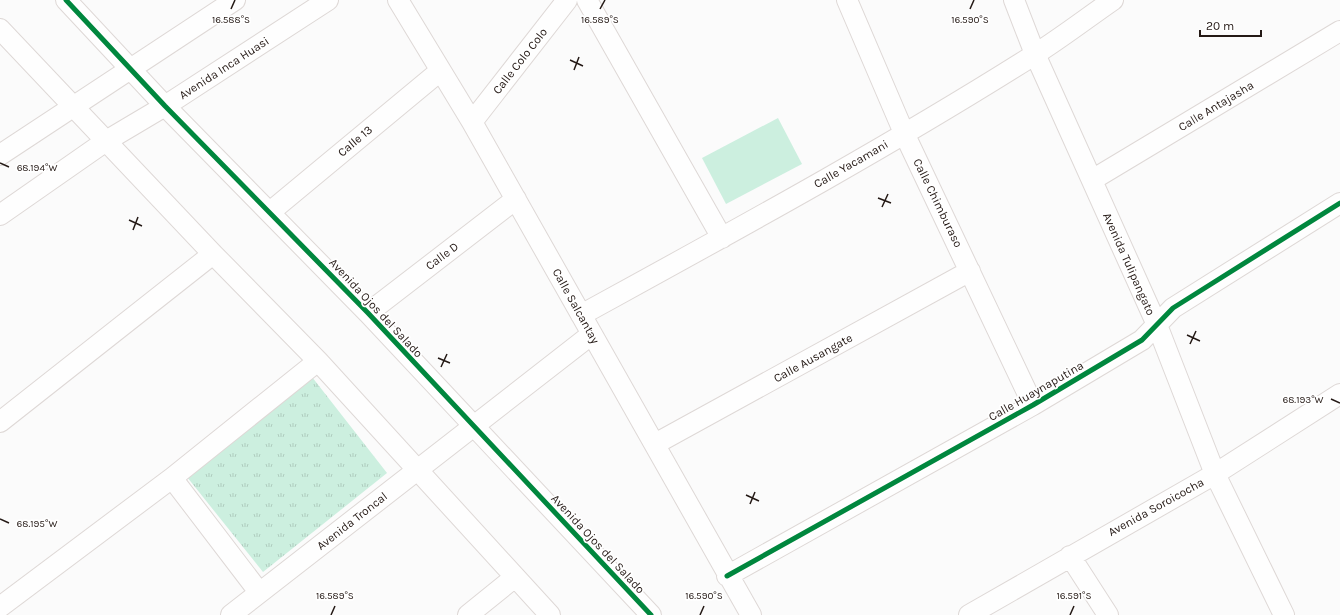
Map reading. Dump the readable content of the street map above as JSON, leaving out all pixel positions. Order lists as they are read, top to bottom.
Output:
{
  "streets": {
    "street": [
      "Calle Colo Colo",
      "Avenida Inca Huasi",
      "Calle Antajasha",
      "Calle 13",
      "Calle Yacamani",
      "Calle Chimburaso",
      "Calle D",
      "Avenida Tulipangato",
      "Calle Salcantay",
      "Avenida Ojos del Salado",
      "Calle Ausangate",
      "Calle Huaynaputina",
      "Avenida Soroicocha",
      "Avenida Troncal"
    ]
  },
  "crossings": [
    ["Calle Colo Colo", "Calle Salcantay"],
    ["Avenida Inca Huasi", "Avenida Ojos del Salado"],
    ["Calle Antajasha", "Avenida Tulipangato"],
    ["Calle 13", "Calle Salcantay"],
    ["Calle 13", "Avenida Ojos del Salado"],
    ["Calle Yacamani", "Calle Chimburaso"],
    ["Calle Yacamani", "Avenida Tulipangato"],
    ["Calle Yacamani", "Calle Salcantay"],
    ["Calle Chimburaso", "Calle Ausangate"],
    ["Calle Chimburaso", "Calle Huaynaputina"],
    ["Calle D", "Calle Salcantay"],
    ["Calle D", "Avenida Ojos del Salado"],
    ["Avenida Tulipangato", "Calle Huaynaputina"],
    ["Avenida Tulipangato", "Avenida Soroicocha"],
    ["Calle Salcantay", "Calle Ausangate"],
    ["Calle Salcantay", "Calle Huaynaputina"],
    ["Calle Salcantay", "Avenida Troncal"],
    ["Avenida Ojos del Salado", "Avenida Troncal"]
  ],
  "scale_bar": "20 m",
  "coordinates": [
    "16.588°S",
    "16.589°S",
    "16.590°S",
    "68.194°W",
    "68.193°W",
    "68.195°W",
    "16.591°S"
  ]
}
